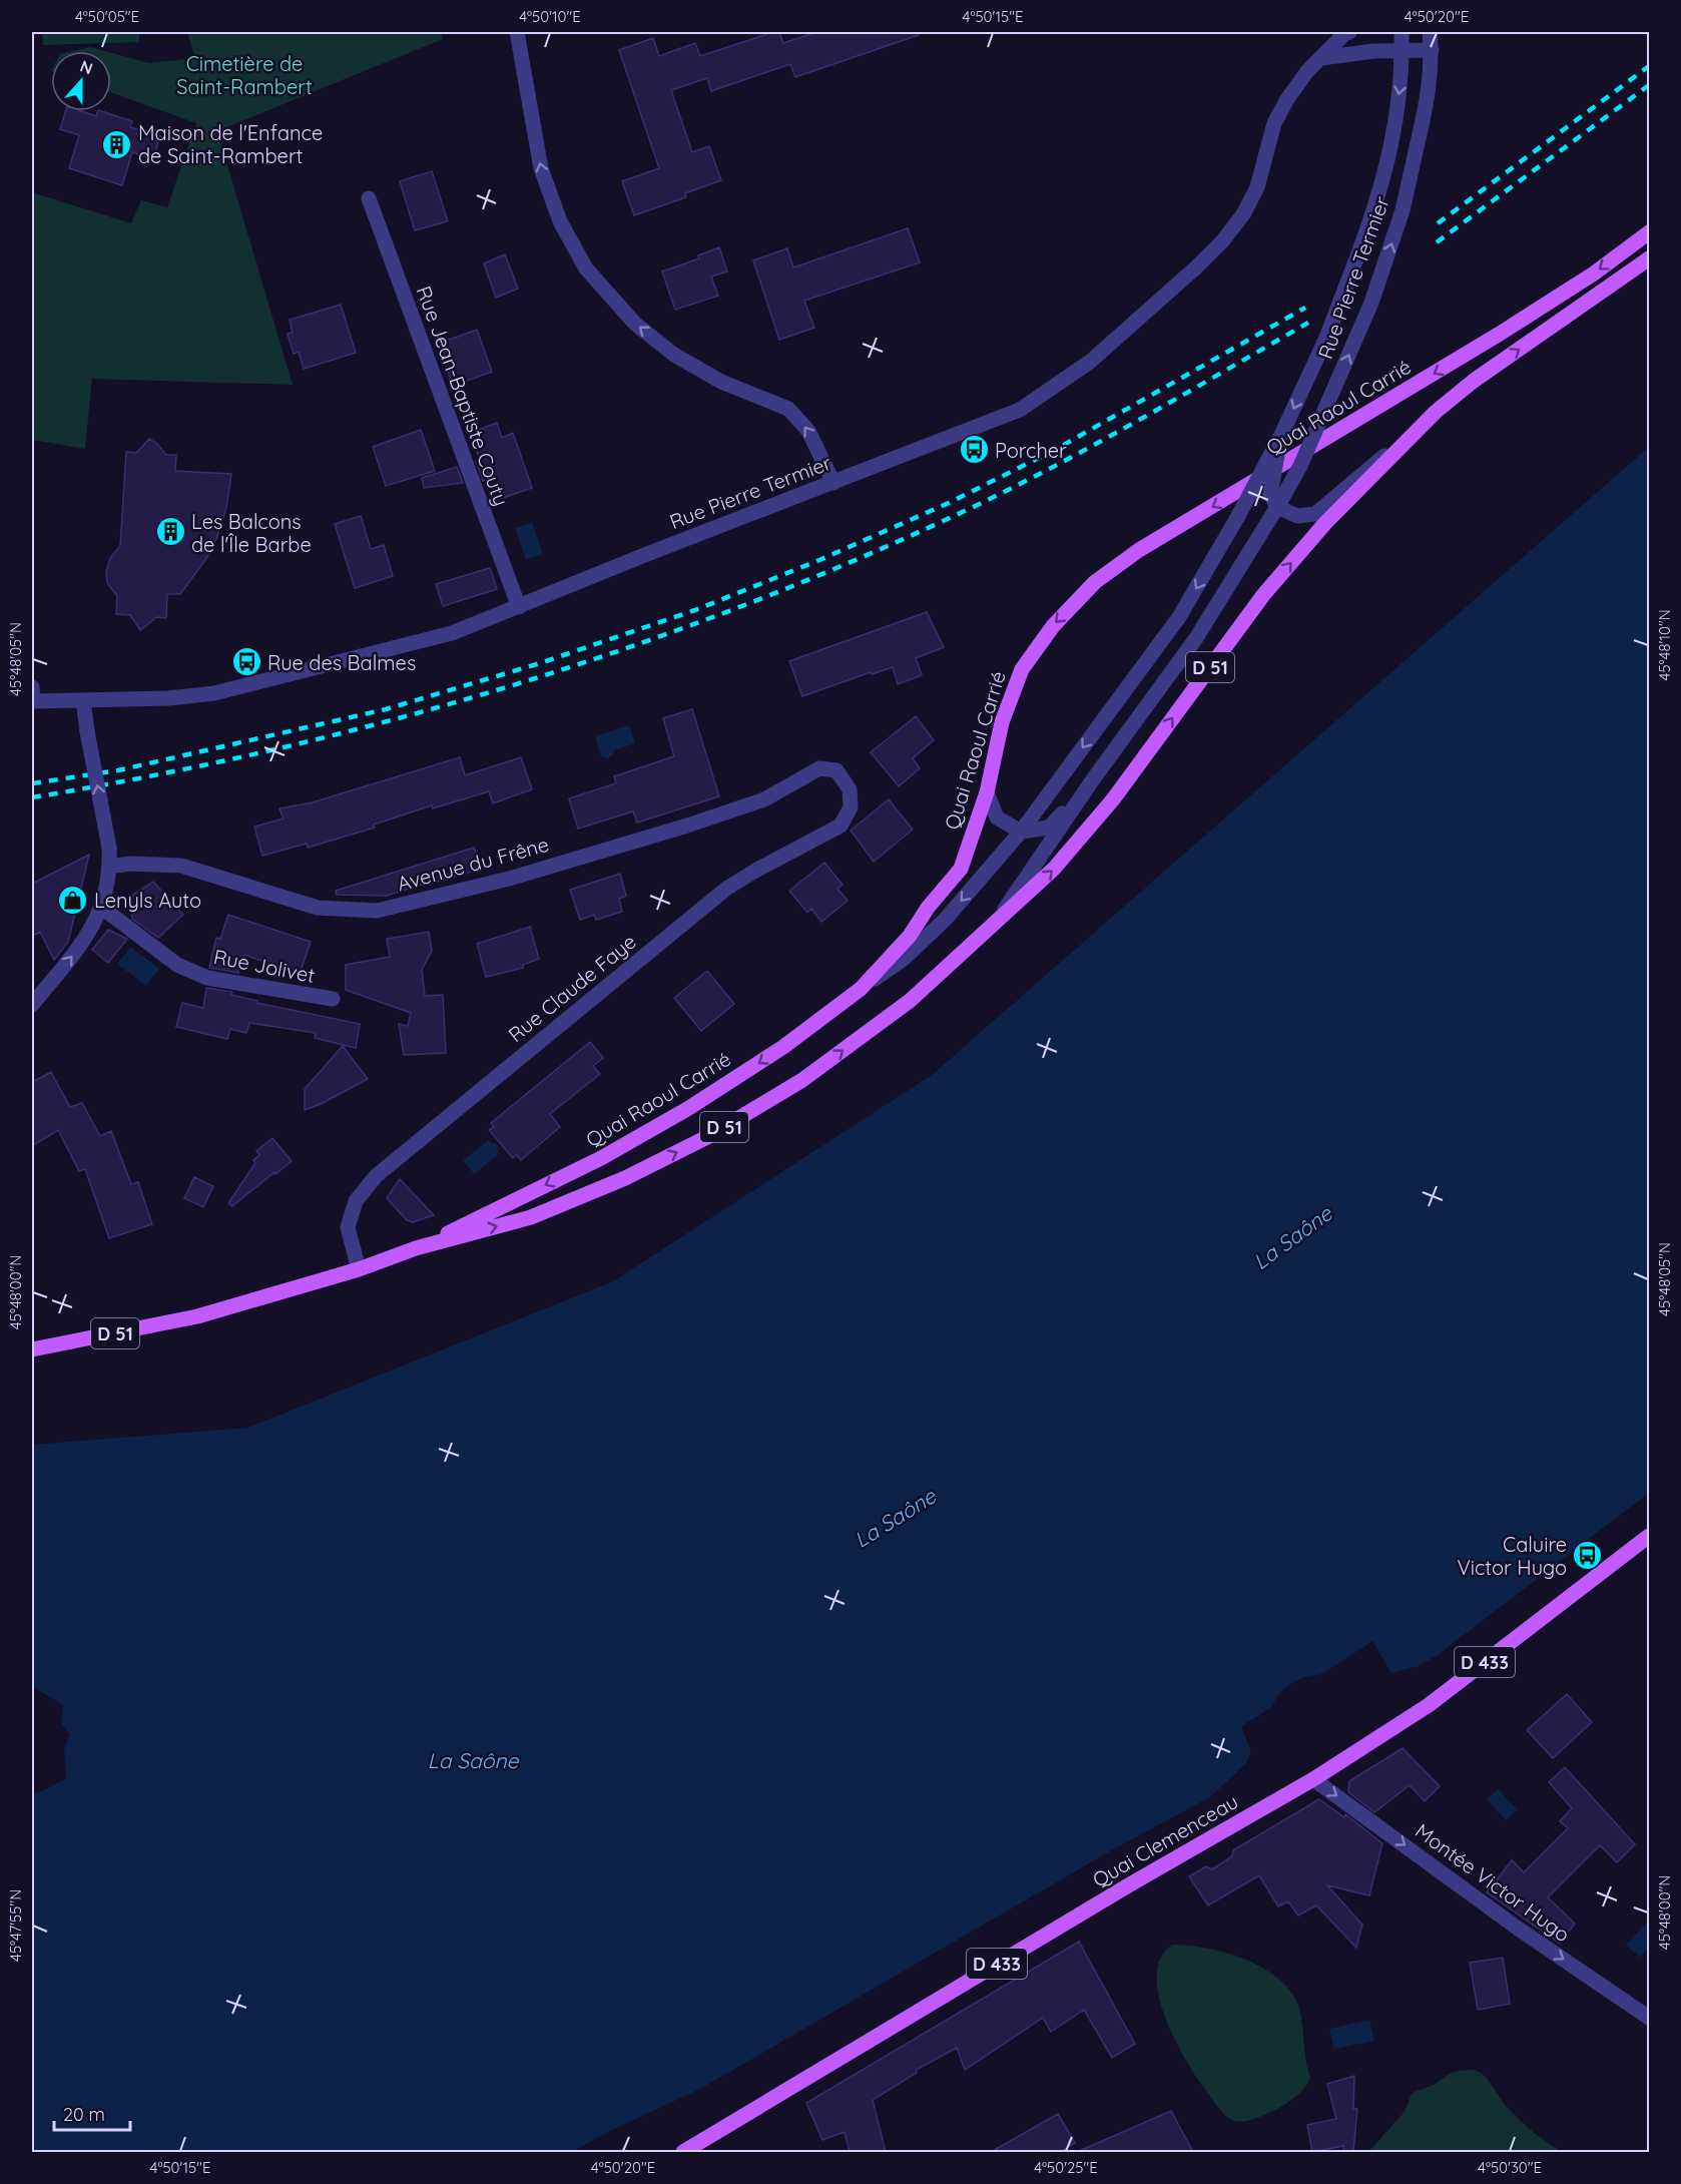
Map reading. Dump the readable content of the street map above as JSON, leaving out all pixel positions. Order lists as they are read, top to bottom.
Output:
{
  "streets": {
    "main road": [
      "Quai Raoul Carrié",
      "D 51",
      "D 433",
      "Quai Clemenceau"
    ],
    "street": [
      "Rue Pierre Termier",
      "Rue Jean-Baptiste Couty",
      "Avenue du Frêne",
      "Rue Jolivet",
      "Rue Claude Faye",
      "Montée Victor Hugo"
    ]
  },
  "crossings": [
    ["Rue Pierre Termier", "Rue Jean-Baptiste Couty"],
    ["Rue Pierre Termier", "Quai Raoul Carrié"],
    ["Quai Raoul Carrié", "Rue Claude Faye"],
    ["Avenue du Frêne", "Rue Claude Faye"],
    ["Quai Clemenceau", "Montée Victor Hugo"]
  ],
  "one_way": ["Montée Victor Hugo"],
  "water": ["La Saône"],
  "parks": ["Cimetière de Saint-Rambert"],
  "places": {
    "building": ["Maison de l'Enfance de Saint-Rambert", "Les Balcons de l'Île Barbe"],
    "bus stop": ["Porcher", "Rue des Balmes", "Caluire Victor Hugo"],
    "shop": ["Lenyls Auto"]
  },
  "scale_bar": "20 m",
  "north": "top",
  "coordinates": [
    "4°50'05\"E",
    "4°50'10\"E",
    "4°50'15\"E",
    "4°50'20\"E",
    "45°48'10\"N",
    "45°48'05\"N",
    "45°48'00\"N",
    "45°47'55\"N",
    "4°50'25\"E",
    "4°50'30\"E"
  ]
}
